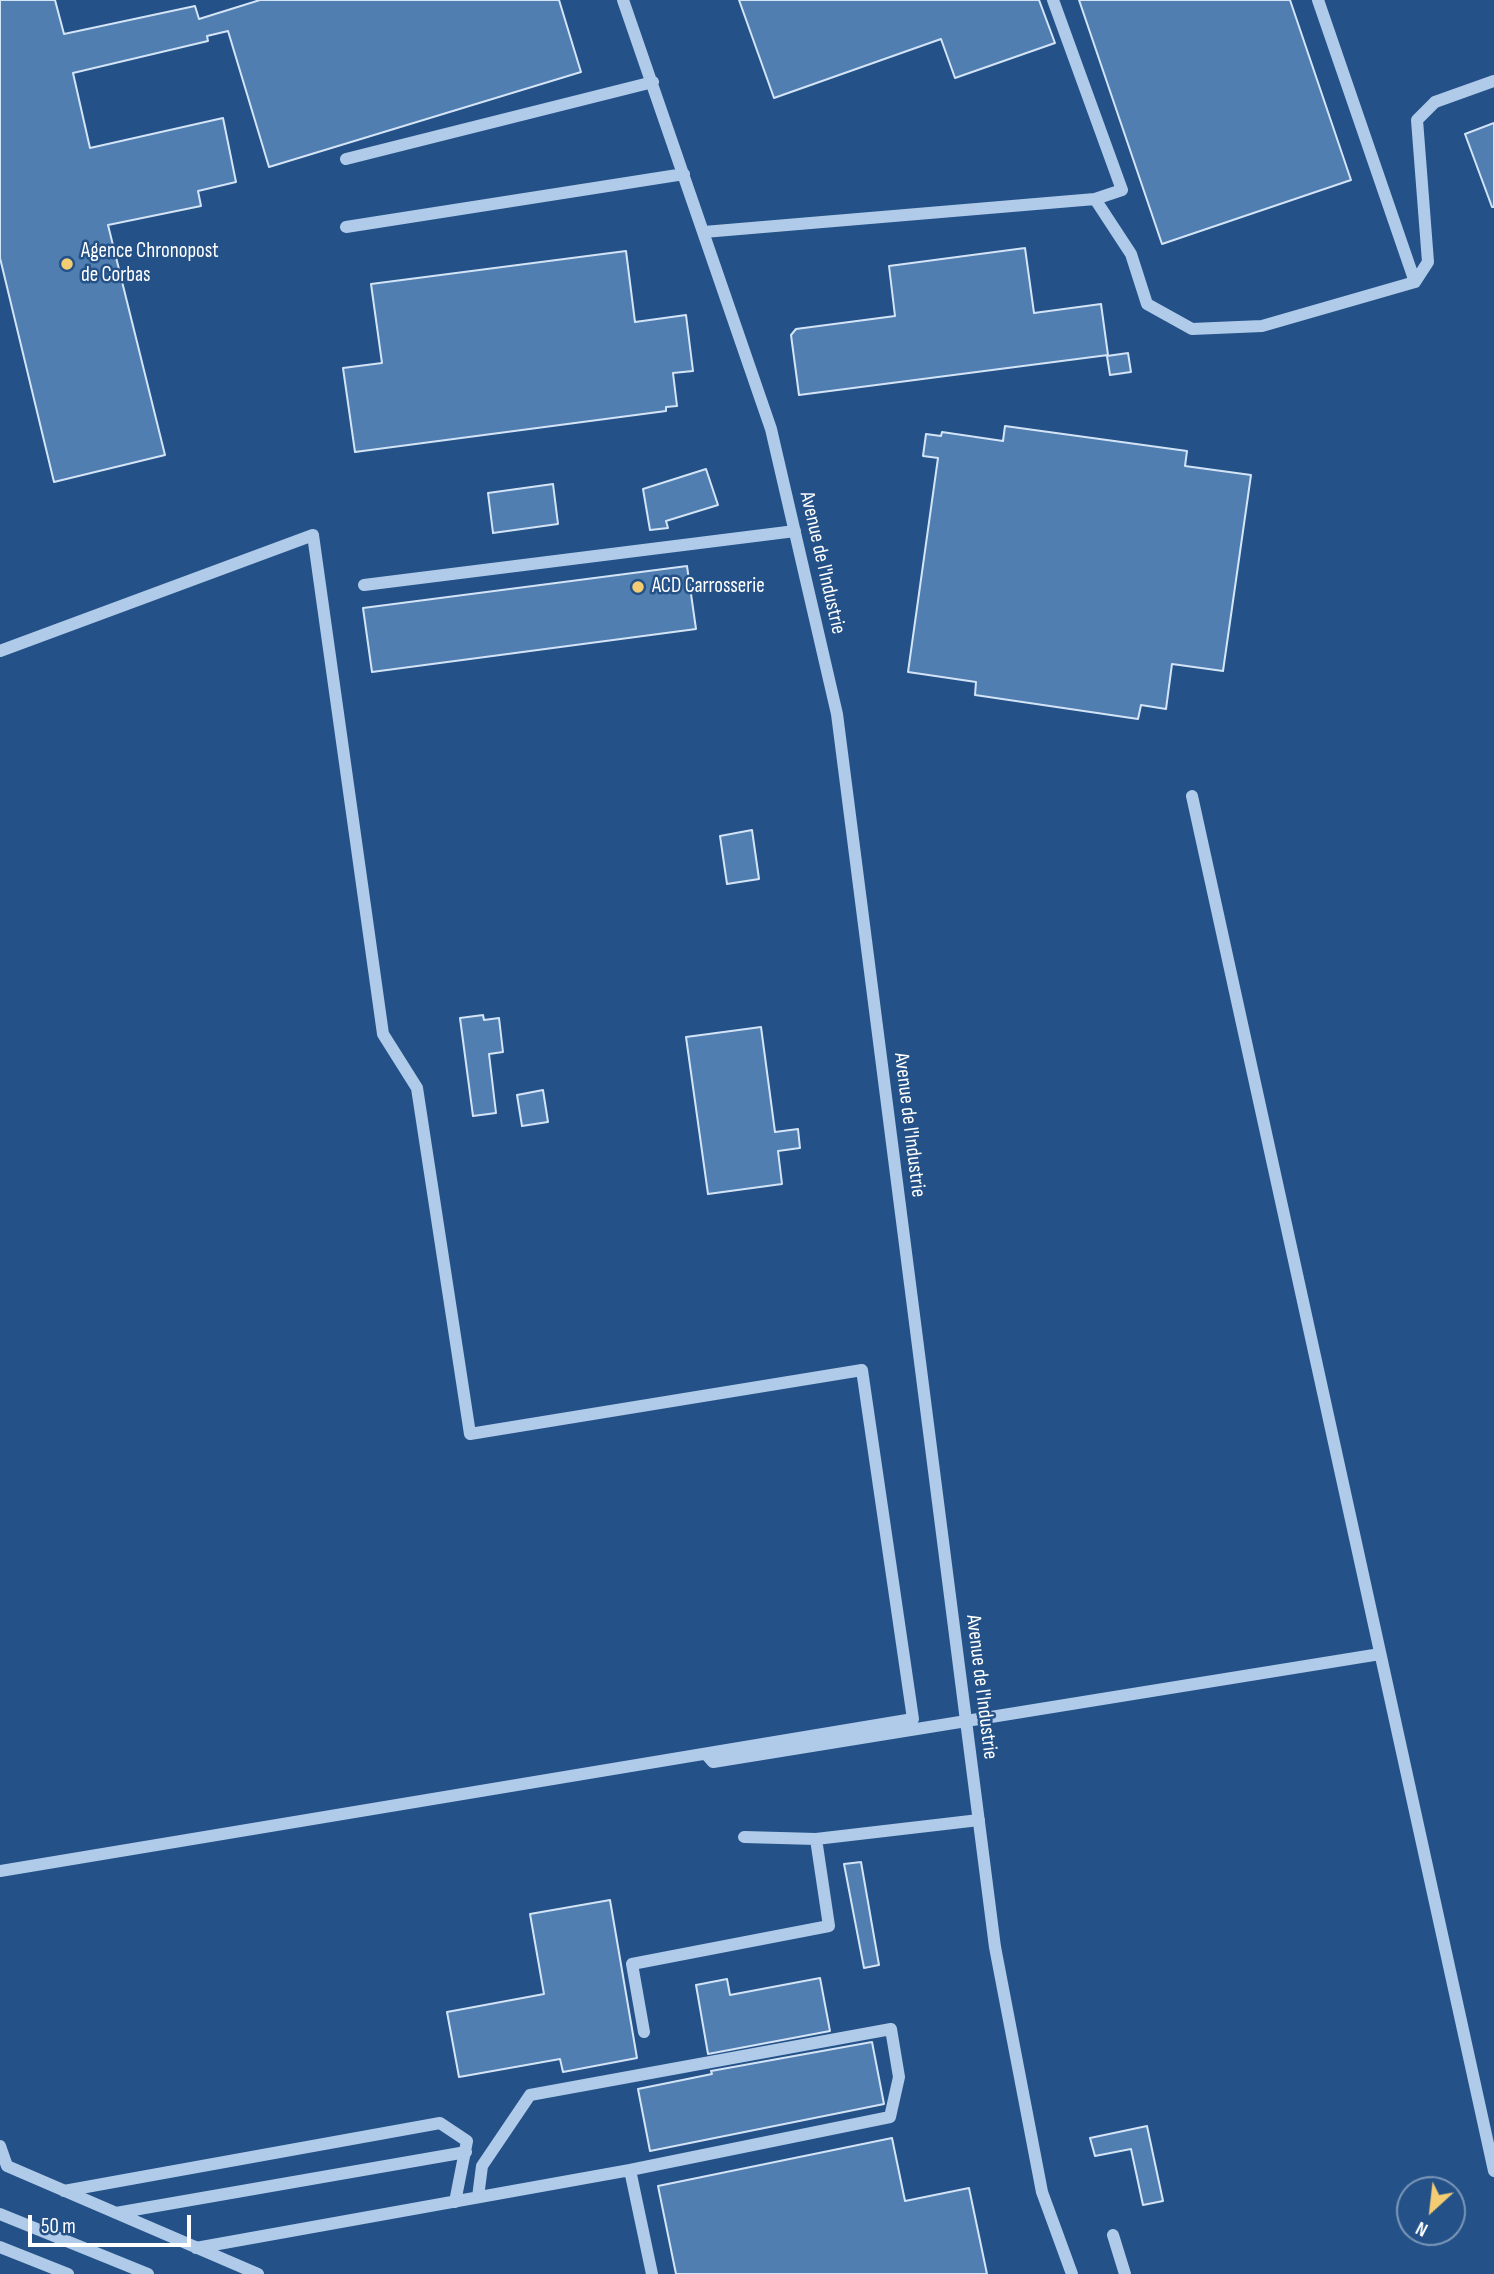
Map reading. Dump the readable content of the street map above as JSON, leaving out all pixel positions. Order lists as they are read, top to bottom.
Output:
{
  "streets": {
    "street": ["Avenue de l'Industrie"]
  },
  "places": ["Agence Chronopost de Corbas", "ACD Carrosserie"],
  "scale_bar": "50 m",
  "north": "bottom left"
}
